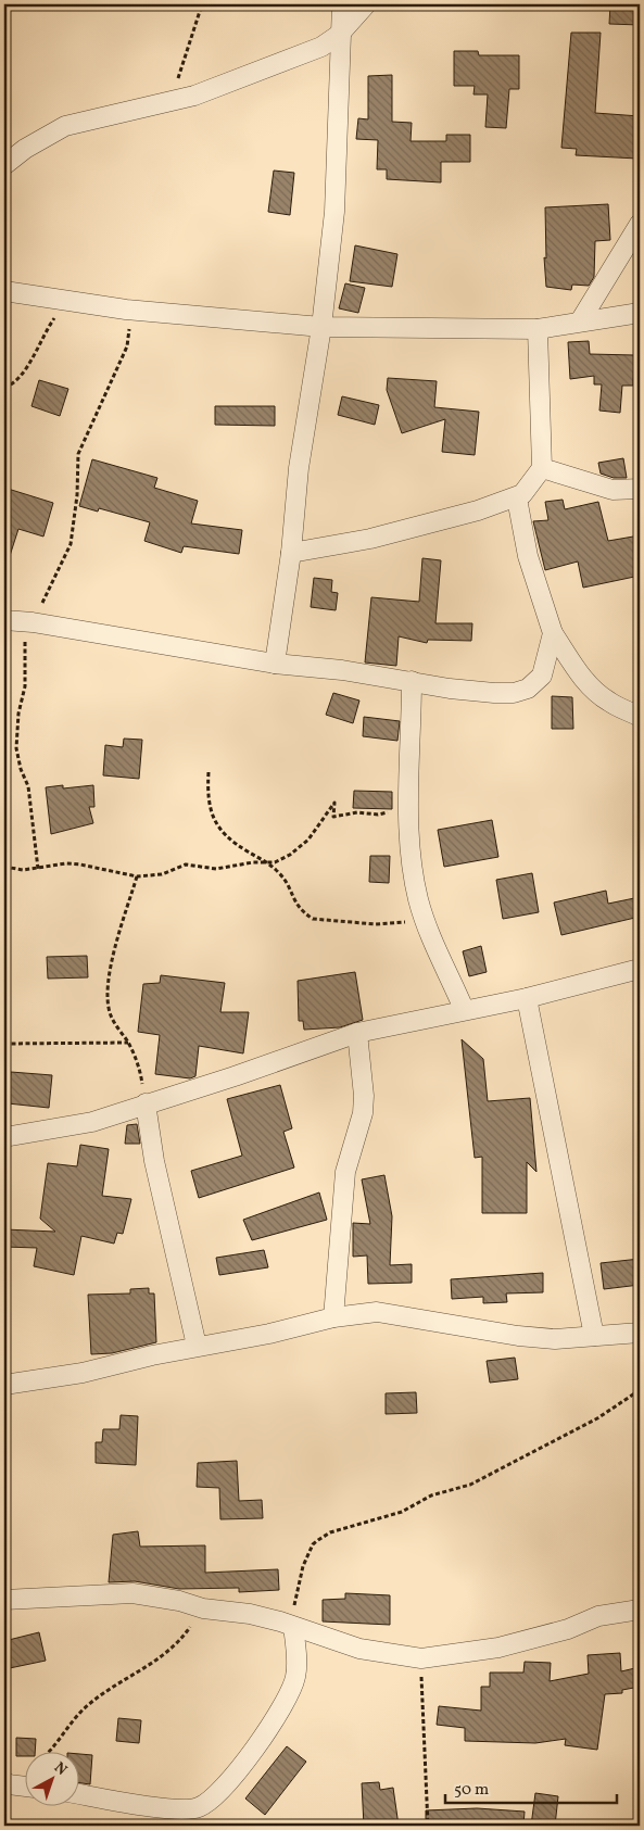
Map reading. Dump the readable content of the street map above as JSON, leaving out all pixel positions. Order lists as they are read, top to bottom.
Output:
{
  "scale_bar": "50 m",
  "north": "top right"
}
